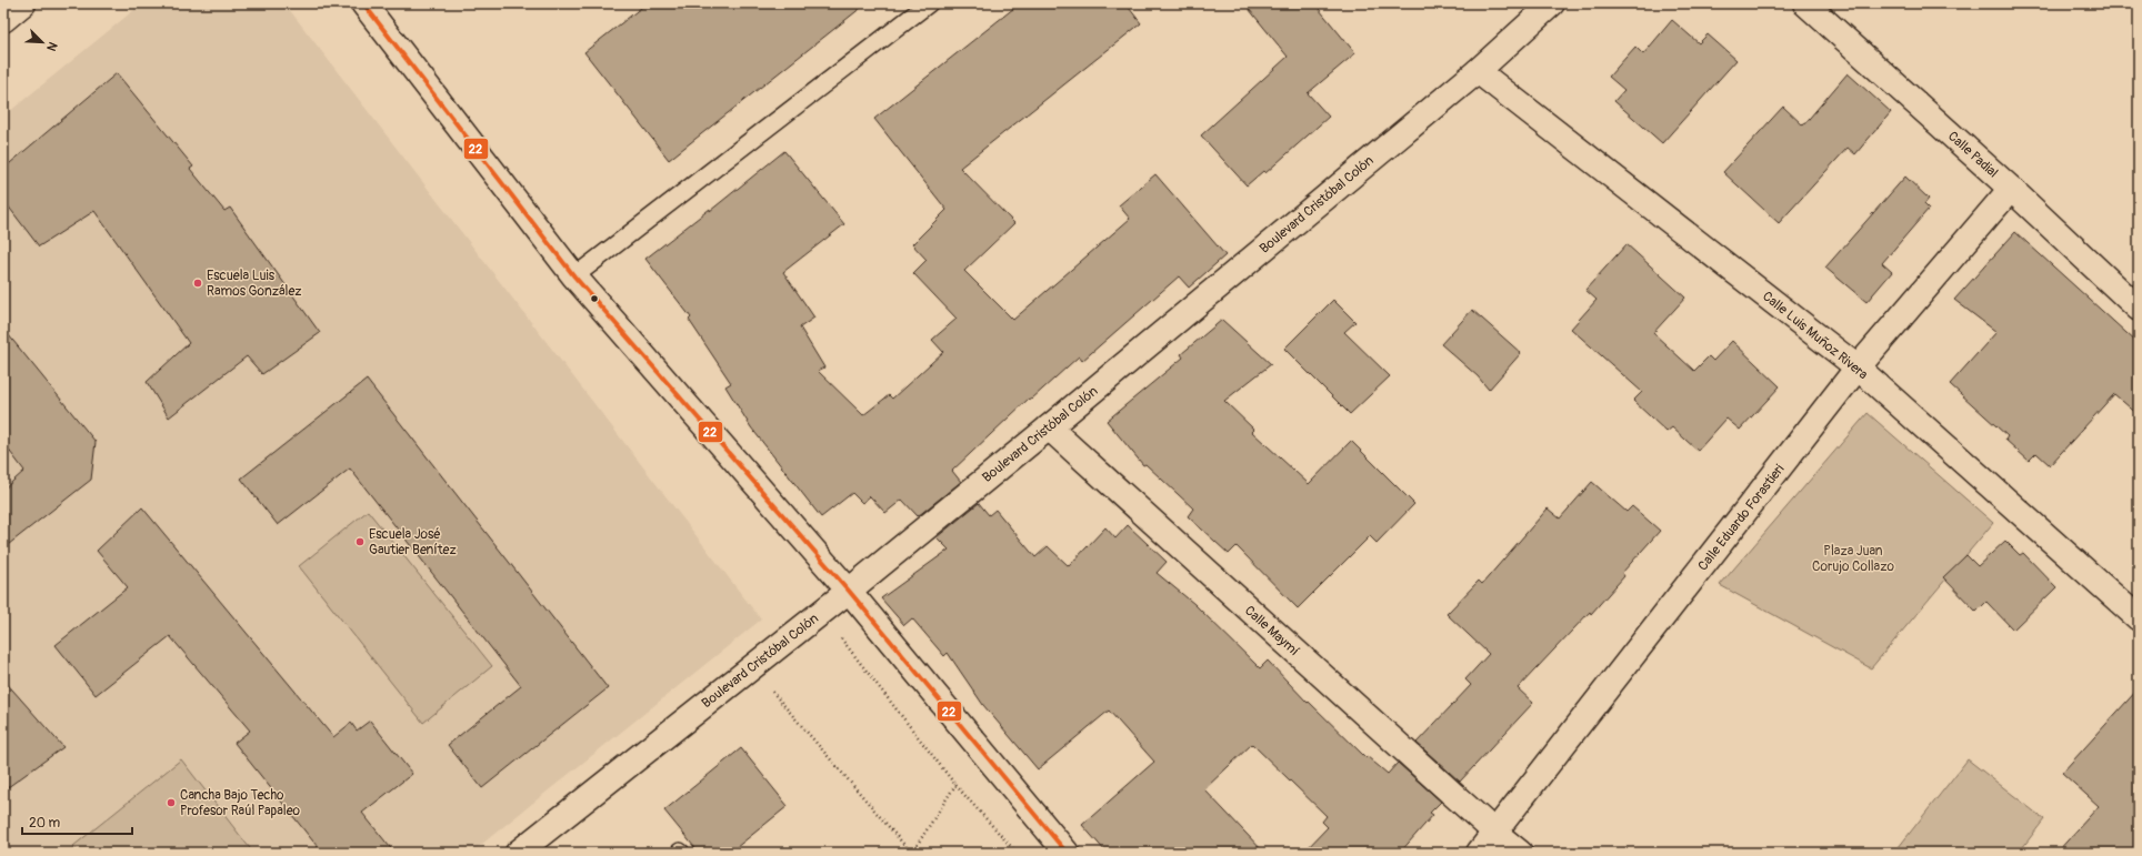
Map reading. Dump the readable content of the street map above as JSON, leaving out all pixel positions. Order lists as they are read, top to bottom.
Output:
{
  "streets": {
    "main road": [
      "Calle Padial",
      "Boulevard Cristóbal Colón",
      "Calle Luis Muñoz Rivera",
      "Calle Eduardo Forastieri",
      "Calle Maymí"
    ]
  },
  "crossings": [
    ["Calle Padial", "Calle Eduardo Forastieri"],
    ["Boulevard Cristóbal Colón", "Calle Luis Muñoz Rivera"],
    ["Boulevard Cristóbal Colón", "Calle Maymí"],
    ["Calle Luis Muñoz Rivera", "Calle Eduardo Forastieri"],
    ["Calle Eduardo Forastieri", "Calle Maymí"]
  ],
  "parks": ["Plaza Juan Corujo Collazo"],
  "places": ["Escuela Luis Ramos González", "Escuela José Gautier Benítez", "Cancha Bajo Techo Profesor Raúl Papaleo"],
  "lines": ["transit line 22"],
  "scale_bar": "20 m",
  "north": "bottom right"
}
